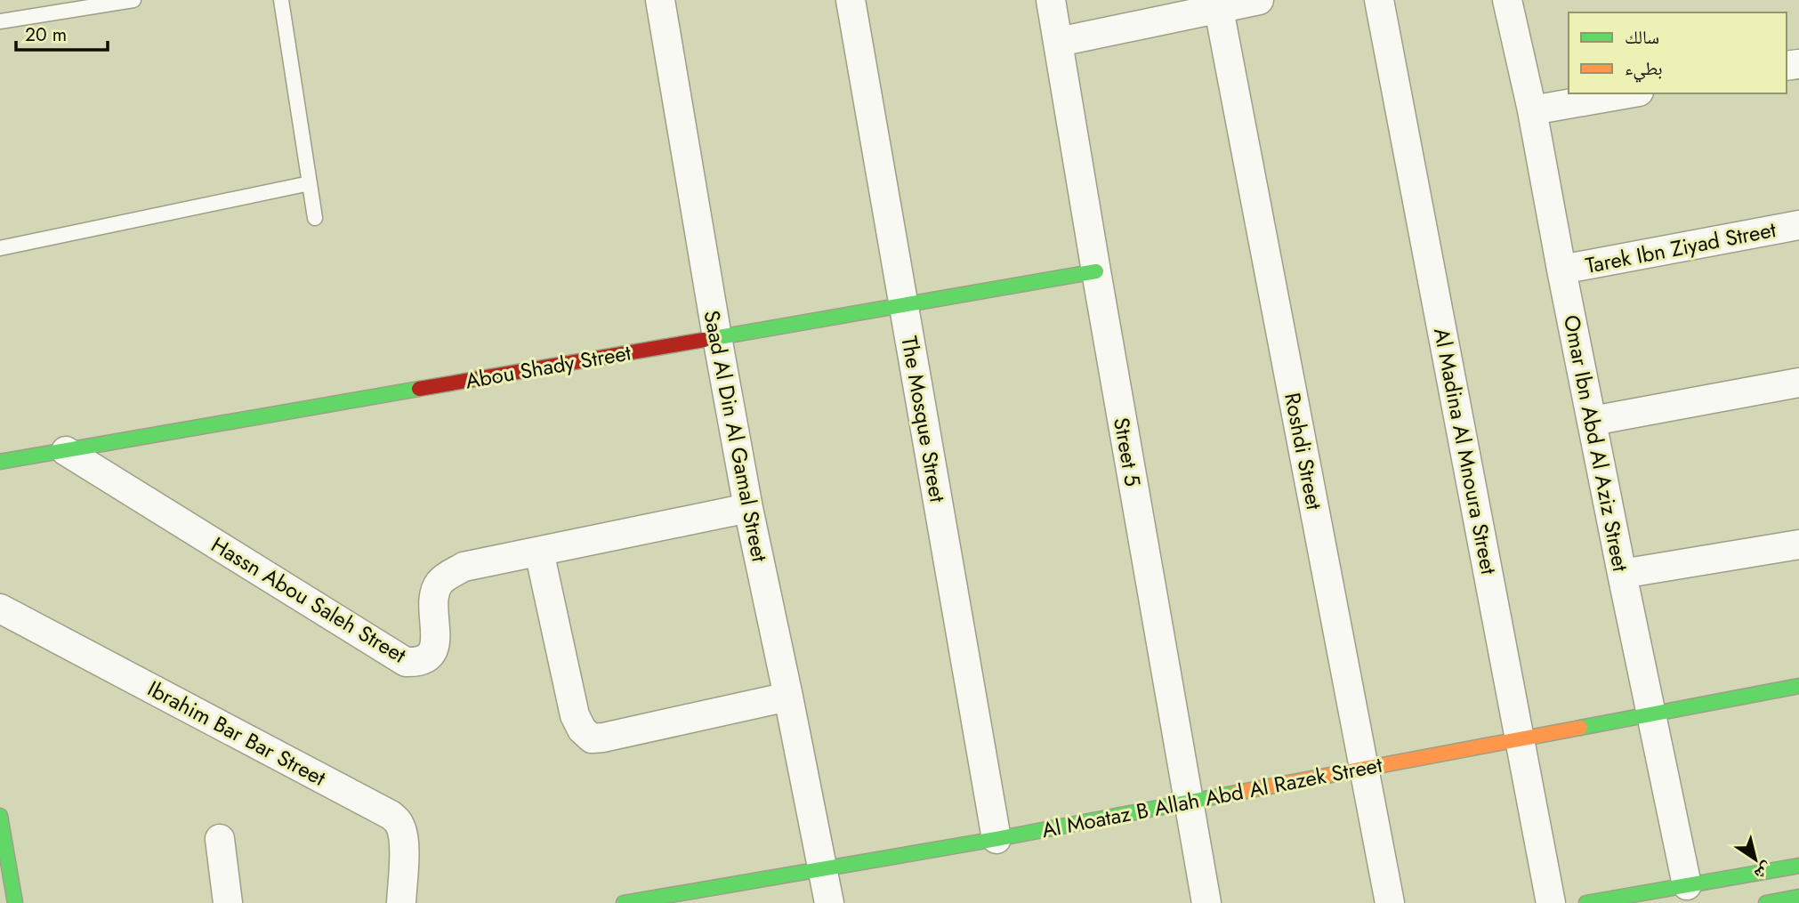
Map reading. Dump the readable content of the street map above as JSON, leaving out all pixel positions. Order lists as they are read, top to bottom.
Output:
{
  "streets": {
    "street": [
      "Tarek Ibn Ziyad Street",
      "Abou Shady Street",
      "The Mosque Street",
      "Saad Al Din Al Gamal Street",
      "Omar Ibn Abd Al Aziz Street",
      "Roshdi Street",
      "Al Madina Al Mnoura Street",
      "Street 5",
      "Hassn Abou Saleh Street",
      "Ibrahim Bar Bar Street",
      "Al Moataz B Allah Abd Al Razek Street"
    ]
  },
  "crossings": [
    ["Tarek Ibn Ziyad Street", "Omar Ibn Abd Al Aziz Street"],
    ["Abou Shady Street", "The Mosque Street"],
    ["Abou Shady Street", "Saad Al Din Al Gamal Street"],
    ["Abou Shady Street", "Street 5"],
    ["Abou Shady Street", "Hassn Abou Saleh Street"],
    ["The Mosque Street", "Al Moataz B Allah Abd Al Razek Street"],
    ["Saad Al Din Al Gamal Street", "Al Moataz B Allah Abd Al Razek Street"],
    ["Omar Ibn Abd Al Aziz Street", "Al Moataz B Allah Abd Al Razek Street"],
    ["Roshdi Street", "Al Moataz B Allah Abd Al Razek Street"],
    ["Al Madina Al Mnoura Street", "Al Moataz B Allah Abd Al Razek Street"],
    ["Street 5", "Al Moataz B Allah Abd Al Razek Street"]
  ],
  "legend": ["سالك", "بطيء"],
  "scale_bar": "20 m",
  "north": "bottom right"
}
